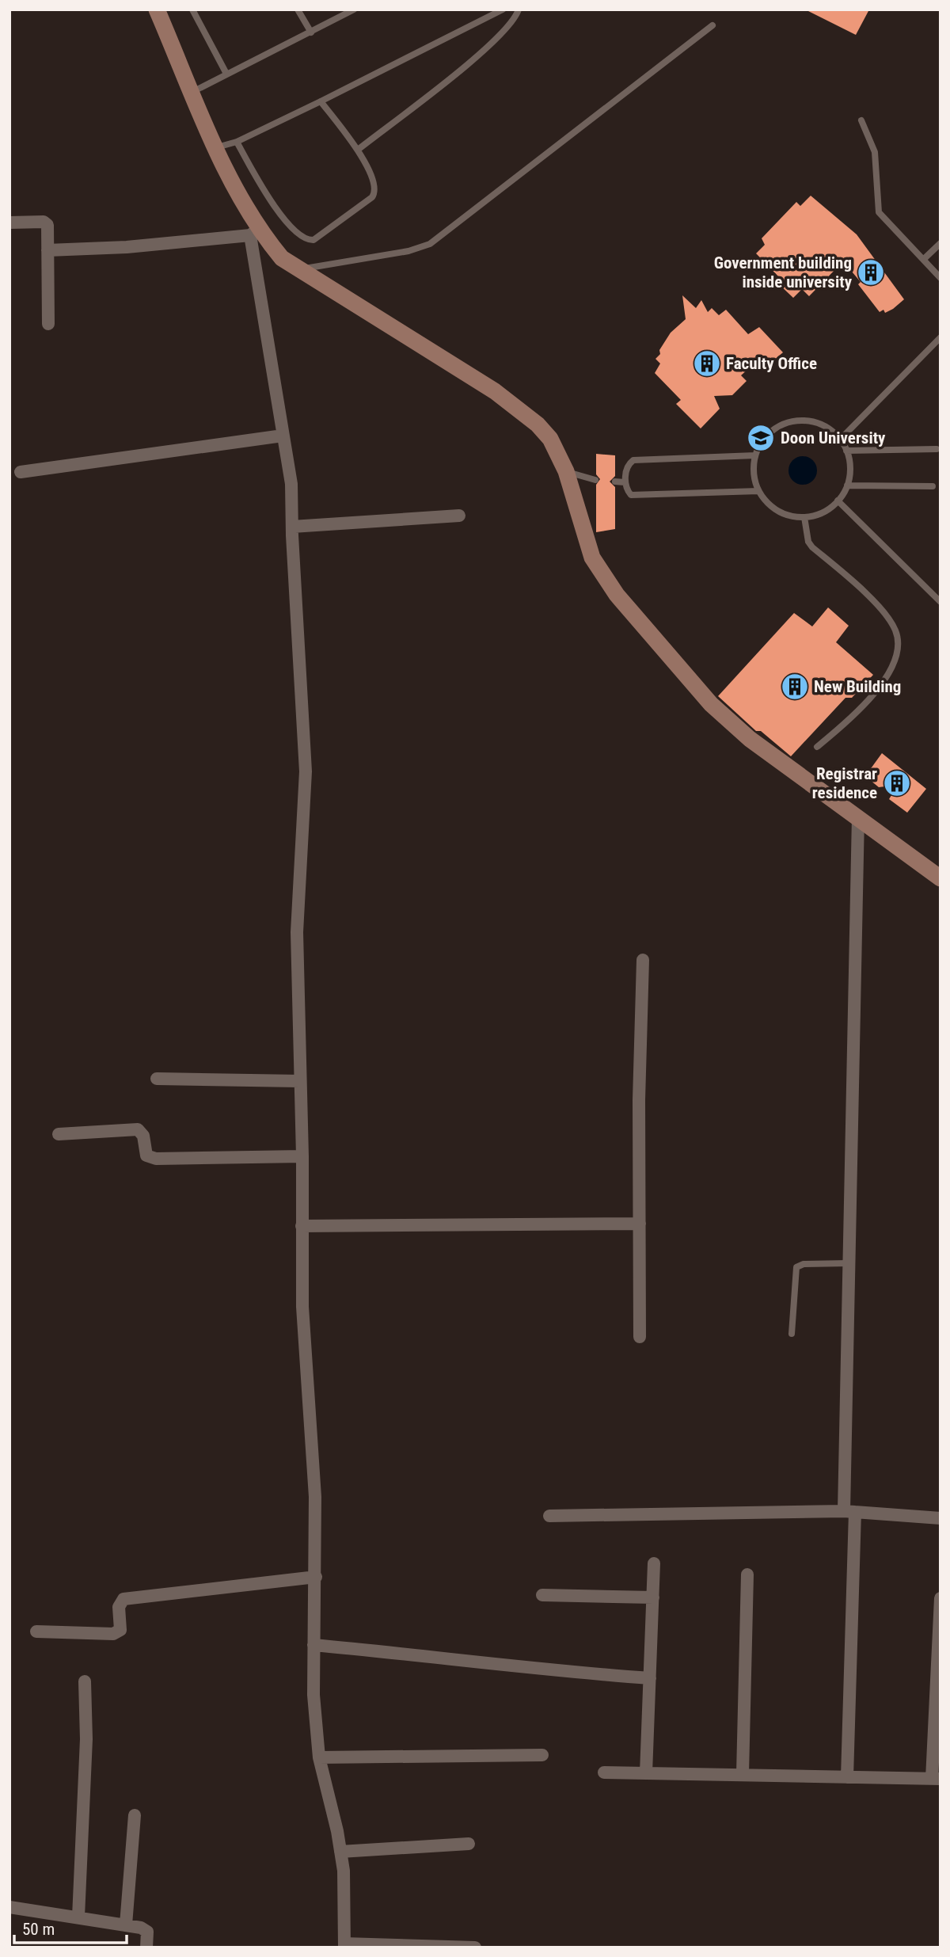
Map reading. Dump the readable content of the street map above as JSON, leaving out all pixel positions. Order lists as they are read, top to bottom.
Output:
{
  "places": {
    "building": [
      "Government building inside university",
      "Faculty Office",
      "New Building",
      "Registrar residence"
    ],
    "school or university": ["Doon University"]
  },
  "scale_bar": "50 m"
}
